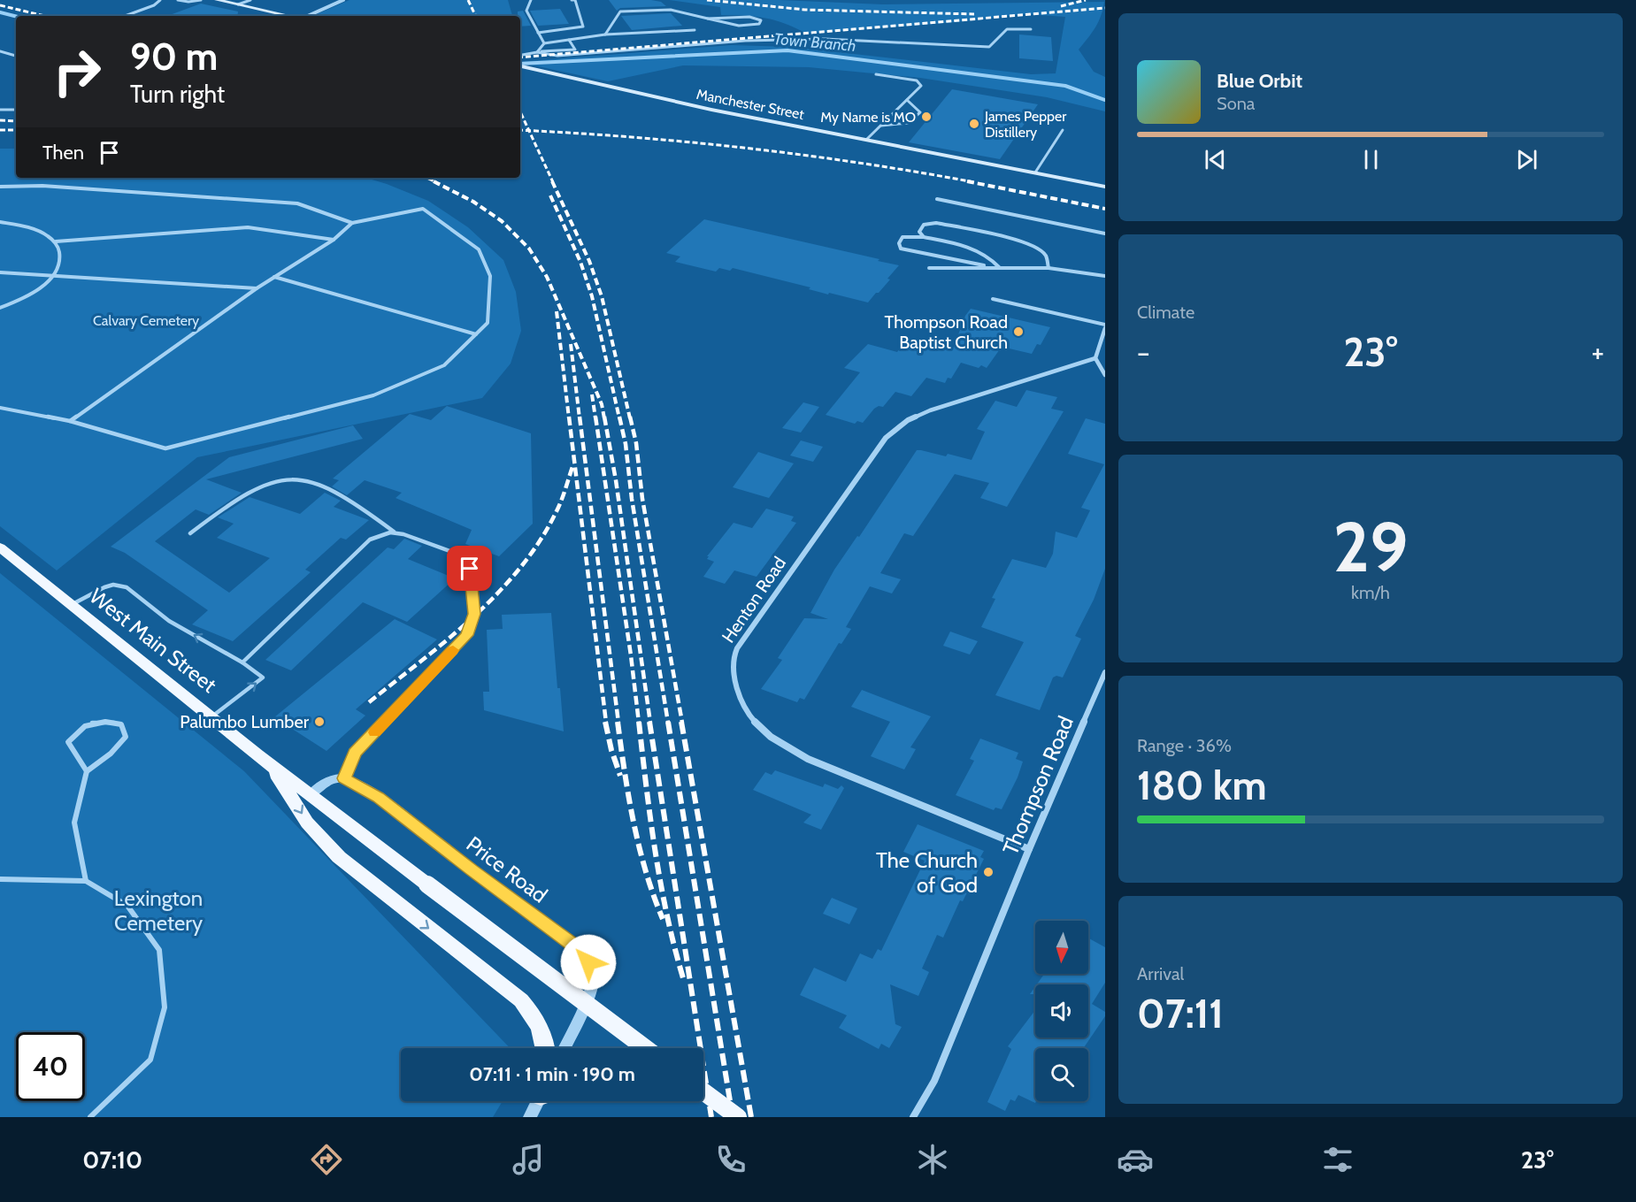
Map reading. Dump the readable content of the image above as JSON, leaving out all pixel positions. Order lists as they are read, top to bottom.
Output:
{
  "streets": {
    "main road": ["Manchester Street", "West Main Street"],
    "street": ["Henton Road", "Thompson Road", "Price Road"]
  },
  "crossings": [
    ["Henton Road", "Thompson Road"]
  ],
  "water": ["Town Branch"],
  "parks": ["Calvary Cemetery", "Lexington Cemetery"],
  "places": [
    "My Name is MO",
    "James Pepper Distillery",
    "Thompson Road Baptist Church",
    "Palumbo Lumber",
    "The Church of God"
  ],
  "north": "bottom",
  "page": {
    "turn": ["90 m", "Turn right"],
    "song": ["Blue Orbit", "Sona"],
    "then": "Then",
    "tile": [
      "Climate",
      ["29", "km/h"],
      ["Range · 36%", "180 km"],
      ["Arrival", "07:11"]
    ],
    "heat": ["−", "23°", "+"],
    "limit": "40",
    "trip": "07:11 · 1 min · 190 m",
    "tabs": ["07:10", "23°"]
  }
}
